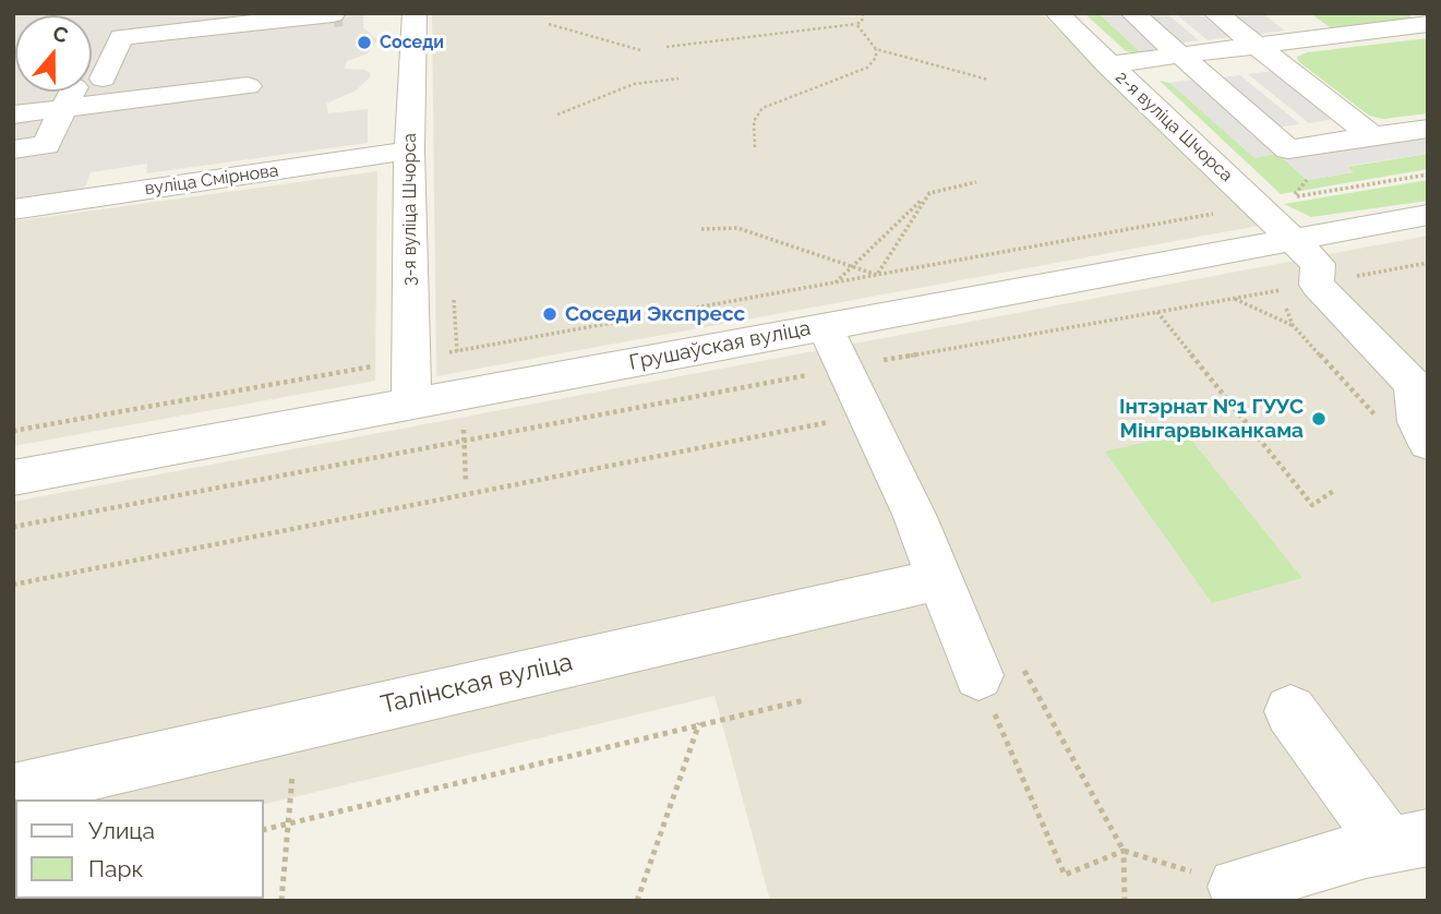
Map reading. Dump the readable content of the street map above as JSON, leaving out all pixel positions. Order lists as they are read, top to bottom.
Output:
{
  "streets": {
    "street": [
      "2-я вуліца Шчорса",
      "вуліца Смірнова",
      "3-я вуліца Шчорса",
      "Грушаўская вуліца",
      "Талінская вуліца"
    ]
  },
  "crossings": [
    ["2-я вуліца Шчорса", "Грушаўская вуліца"],
    ["вуліца Смірнова", "3-я вуліца Шчорса"],
    ["3-я вуліца Шчорса", "Грушаўская вуліца"]
  ],
  "places": ["Соседи", "Соседи Экспресс", "Інтэрнат №1 ГУУС Мінгарвыканкама"],
  "legend": ["Улица", "Парк"],
  "north": "top"
}
